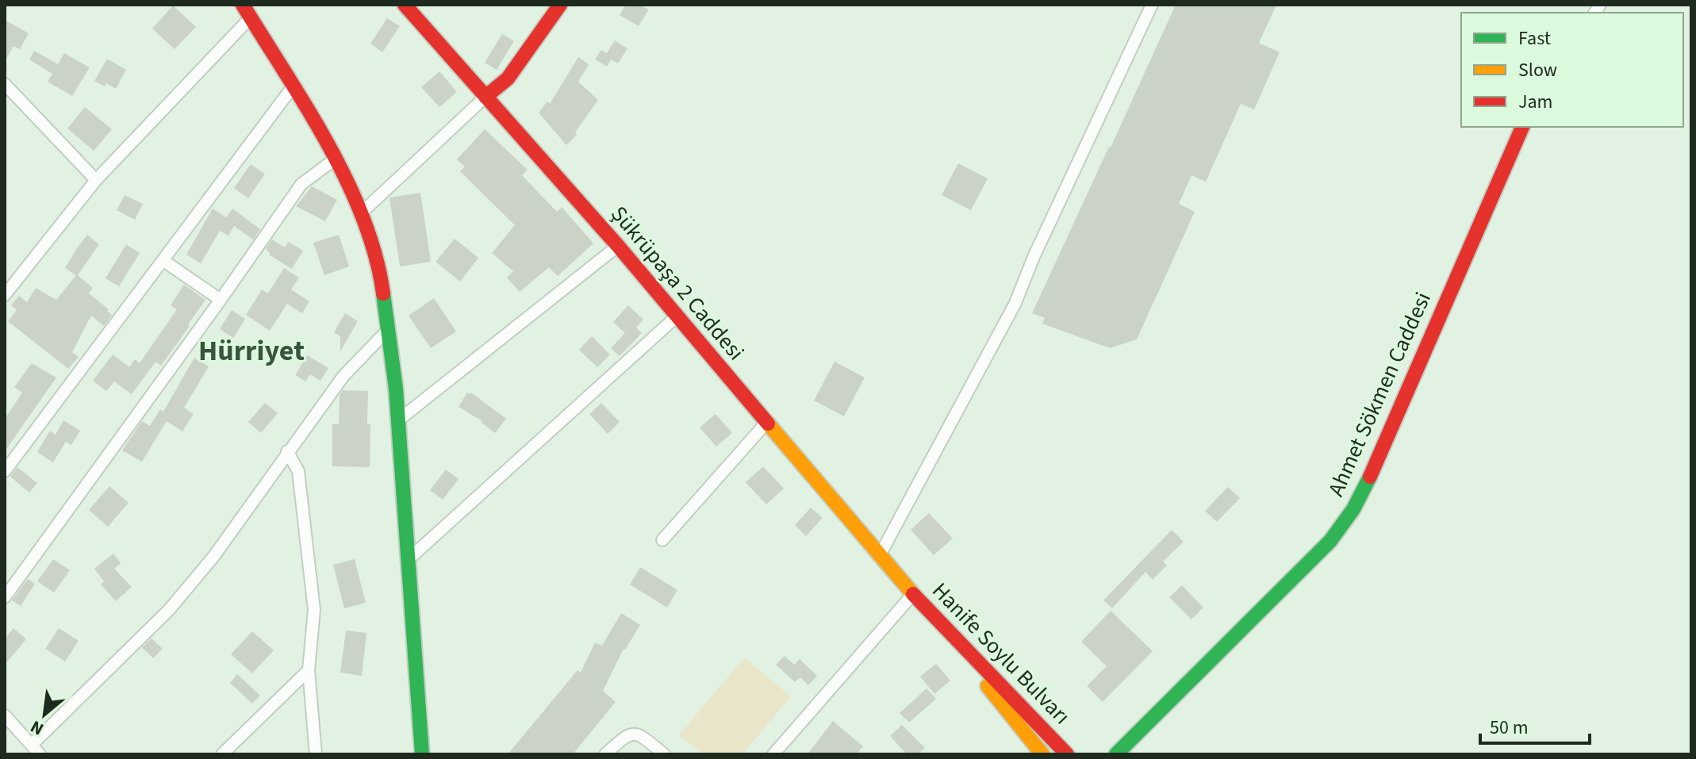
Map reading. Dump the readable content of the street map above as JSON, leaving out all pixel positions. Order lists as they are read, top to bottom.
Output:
{
  "streets": {
    "street": ["Şükrüpaşa 2 Caddesi", "Ahmet Sökmen Caddesi", "Hanife Soylu Bulvarı"]
  },
  "crossings": [
    ["Şükrüpaşa 2 Caddesi", "Hanife Soylu Bulvarı"]
  ],
  "districts": ["Hürriyet"],
  "legend": ["Fast", "Slow", "Jam"],
  "scale_bar": "50 m",
  "north": "bottom left"
}
